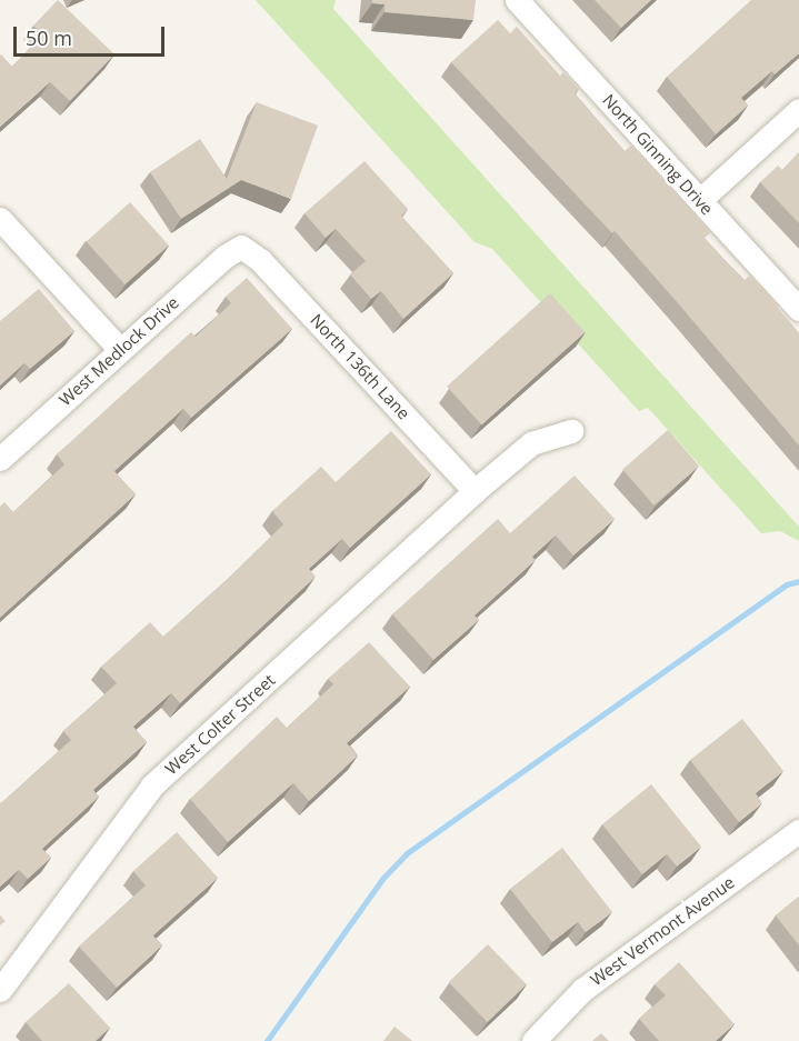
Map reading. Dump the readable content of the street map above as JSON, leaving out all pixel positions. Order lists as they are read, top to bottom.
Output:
{
  "streets": {
    "street": [
      "North Ginning Drive",
      "West Medlock Drive",
      "North 136th Lane",
      "West Colter Street",
      "West Vermont Avenue"
    ]
  },
  "crossings": [
    ["West Medlock Drive", "North 136th Lane"],
    ["North 136th Lane", "West Colter Street"]
  ],
  "scale_bar": "50 m"
}
